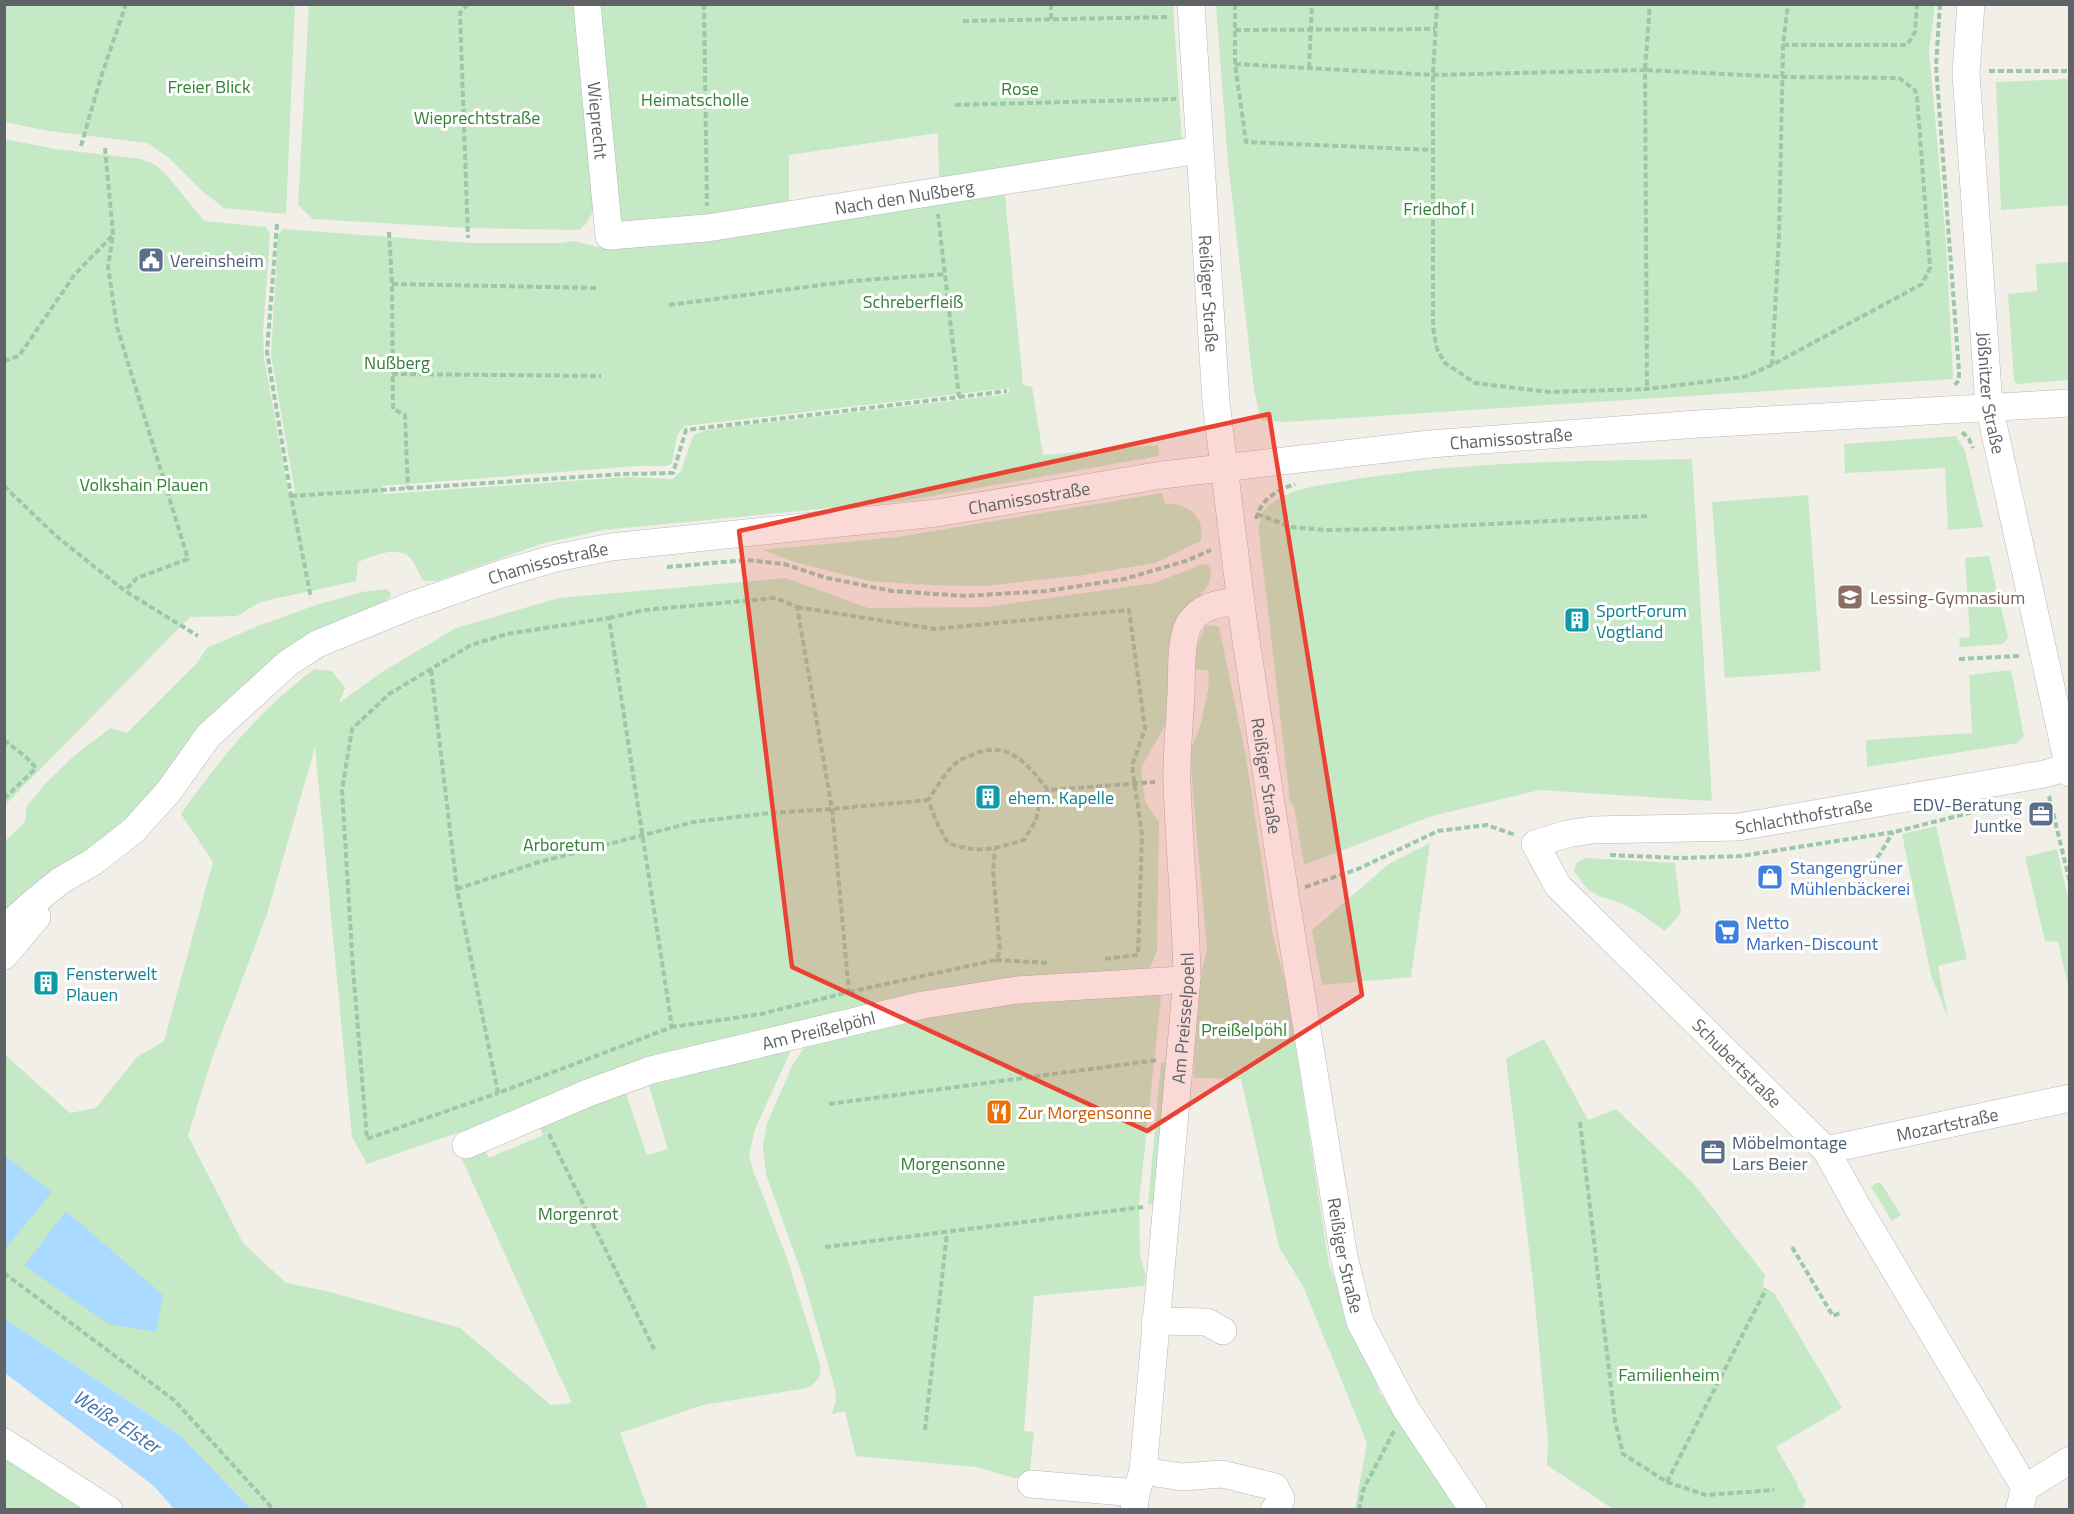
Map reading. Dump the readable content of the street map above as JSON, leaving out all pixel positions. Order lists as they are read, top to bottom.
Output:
{
  "streets": {
    "street": [
      "Wieprecht",
      "Nach den Nußberg",
      "Reißiger Straße",
      "Jößnitzer Straße",
      "Chamissostraße",
      "Schlachthofstraße",
      "Am Preisselpoehl",
      "Am Preißelpöhl",
      "Schubertstraße",
      "Mozartstraße"
    ]
  },
  "crossings": [
    ["Wieprecht", "Nach den Nußberg"],
    ["Nach den Nußberg", "Reißiger Straße"],
    ["Reißiger Straße", "Chamissostraße"],
    ["Reißiger Straße", "Am Preisselpoehl"],
    ["Jößnitzer Straße", "Chamissostraße"],
    ["Jößnitzer Straße", "Schlachthofstraße"],
    ["Schlachthofstraße", "Schubertstraße"],
    ["Am Preisselpoehl", "Am Preißelpöhl"],
    ["Schubertstraße", "Mozartstraße"]
  ],
  "water": ["Weiße Elster"],
  "parks": [
    "Freier Blick",
    "Rose",
    "Heimatscholle",
    "Wieprechtstraße",
    "Friedhof I",
    "Schreberfleiß",
    "Nußberg",
    "Volkshain Plauen",
    "Arboretum",
    "Preißelpöhl",
    "Morgensonne",
    "Morgenrot",
    "Familienheim"
  ],
  "places": {
    "public building": ["Vereinsheim"],
    "school or university": ["Lessing-Gymnasium"],
    "building": ["SportForum Vogtland", "ehem. Kapelle", "Fensterwelt Plauen"],
    "office": ["EDV-Beratung Juntke", "Möbelmontage Lars Beier"],
    "shop": ["Stangengrüner Mühlenbäckerei"],
    "supermarket": ["Netto Marken-Discount"],
    "restaurant": ["Zur Morgensonne"]
  }
}
